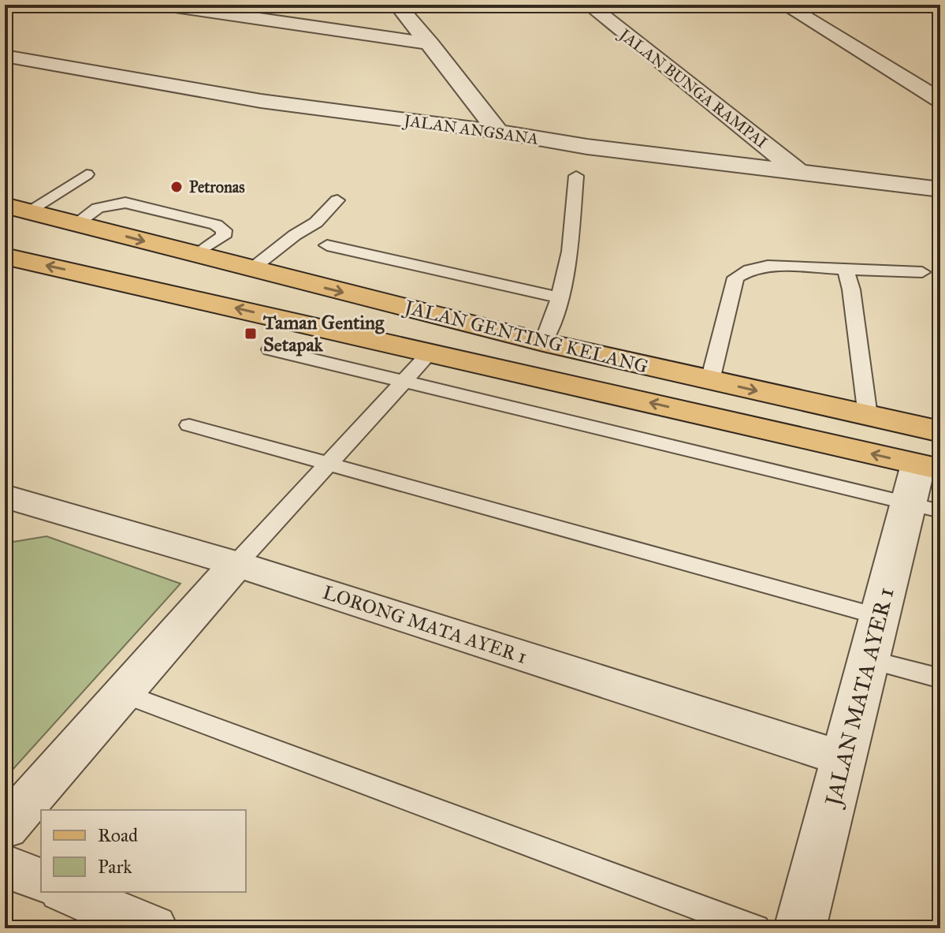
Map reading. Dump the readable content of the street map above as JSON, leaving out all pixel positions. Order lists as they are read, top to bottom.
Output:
{
  "streets": {
    "main road": ["JALAN GENTING KELANG"],
    "street": [
      "JALAN BUNGA RAMPAI",
      "JALAN ANGSANA",
      "LORONG MATA AYER 1",
      "JALAN MATA AYER 1"
    ]
  },
  "crossings": [
    ["JALAN BUNGA RAMPAI", "JALAN ANGSANA"],
    ["JALAN GENTING KELANG", "JALAN MATA AYER 1"],
    ["LORONG MATA AYER 1", "JALAN MATA AYER 1"]
  ],
  "places": {
    "other": ["Petronas"],
    "transit": ["Taman Genting Setapak"]
  },
  "legend": ["Road", "Park"]
}
